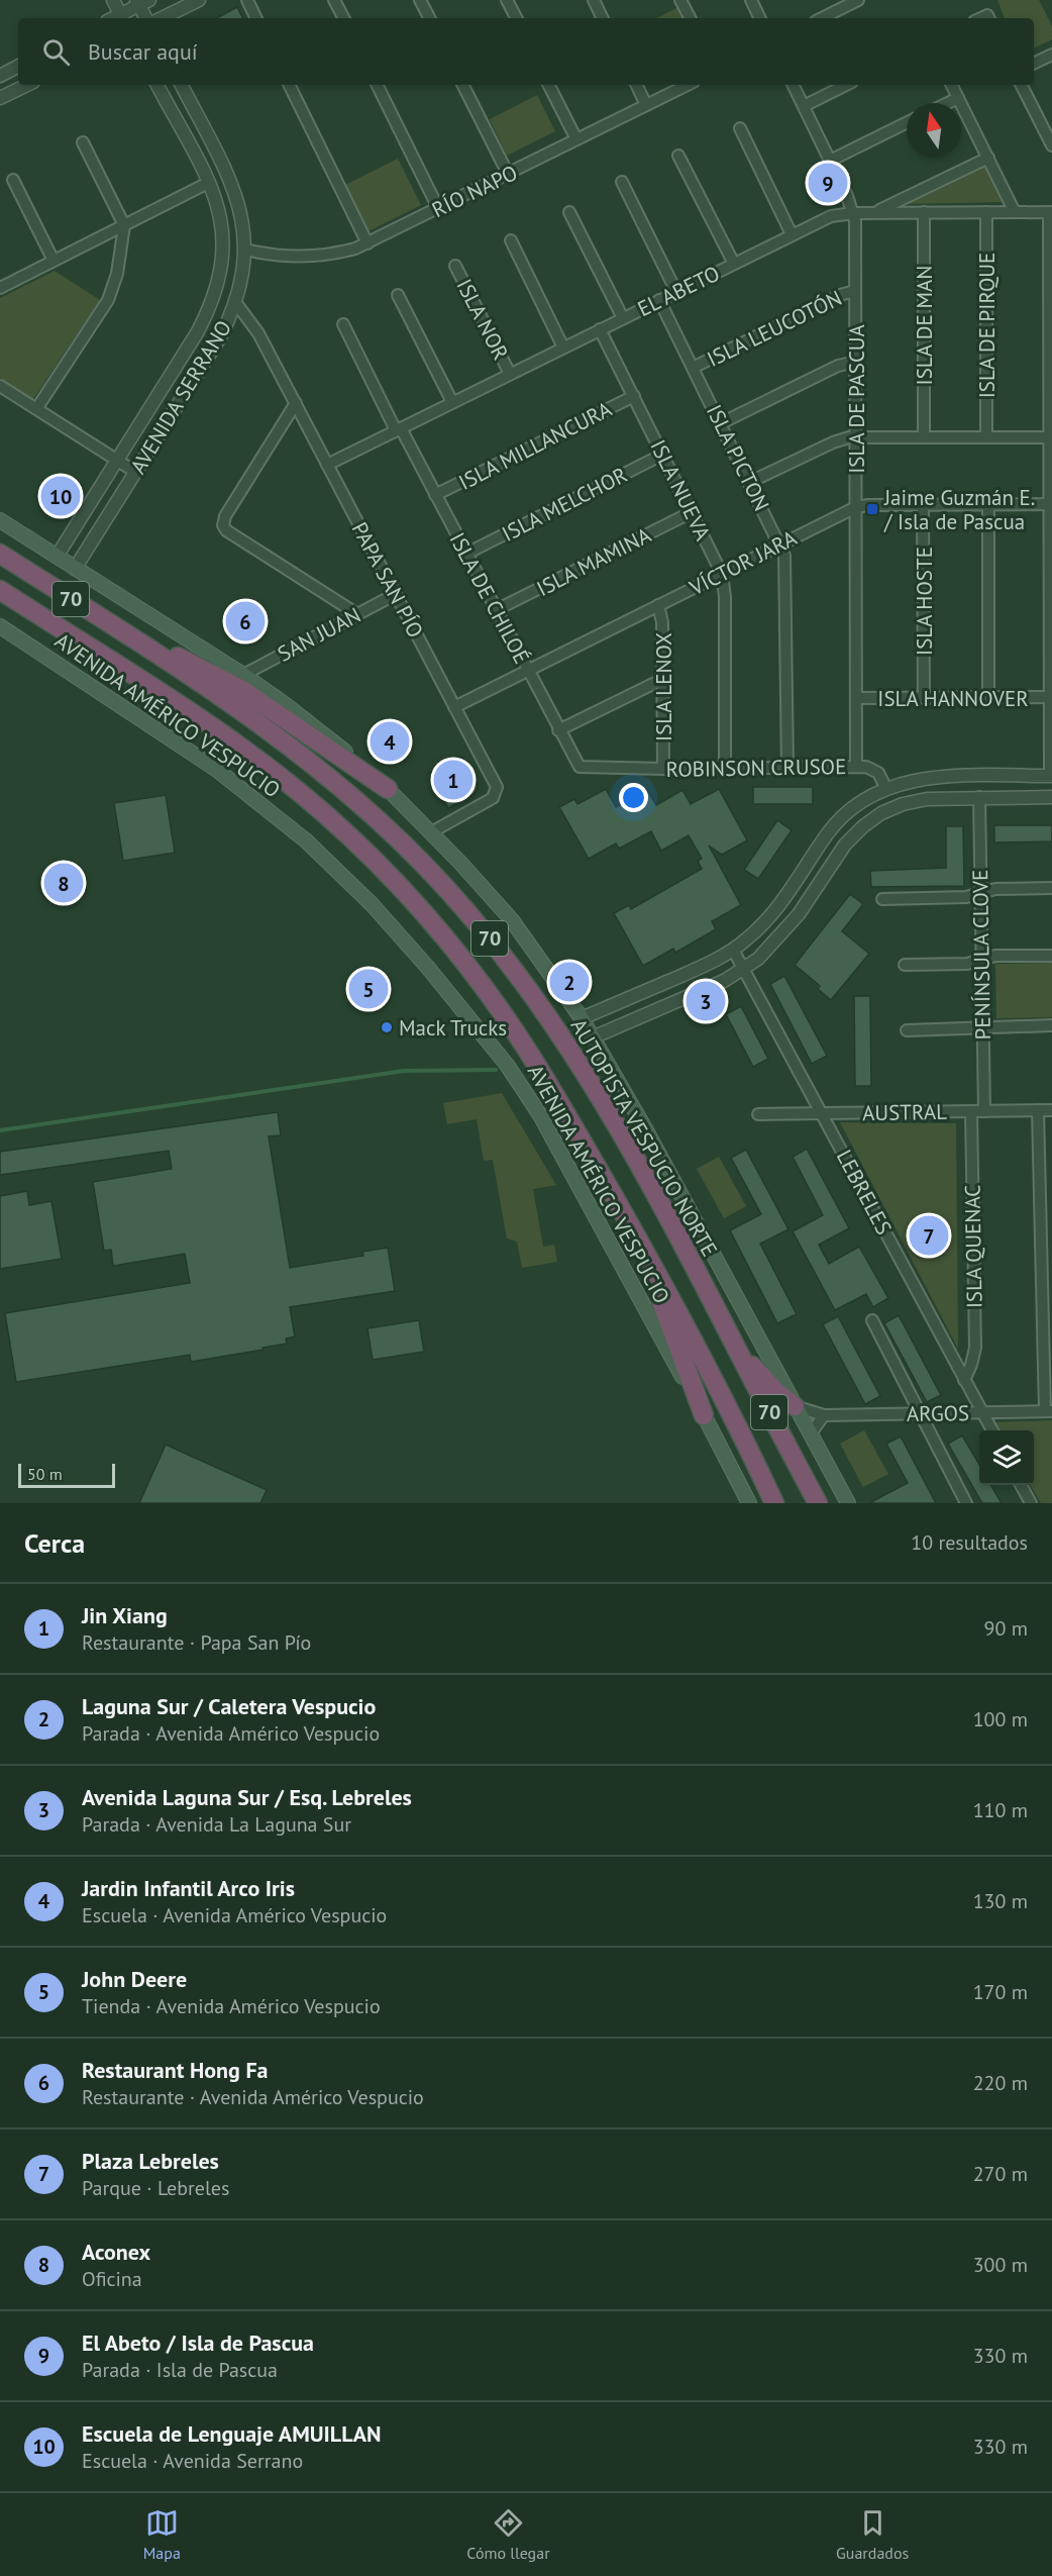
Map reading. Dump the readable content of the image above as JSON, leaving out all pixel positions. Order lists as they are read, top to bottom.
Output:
{
  "streets": {
    "highway": ["70", "AUTOPISTA VESPUCIO NORTE"],
    "main road": ["AVENIDA AMÉRICO VESPUCIO"],
    "street": [
      "RÍO NAPO",
      "EL ABETO",
      "ISLA NOR",
      "ISLA DE MAN",
      "ISLA DE PIRQUE",
      "ISLA LEUCOTÓN",
      "AVENIDA SERRANO",
      "ISLA DE PASCUA",
      "ISLA MILLANCURA",
      "ISLA PICTON",
      "ISLA NUEVA",
      "ISLA MELCHOR",
      "ISLA MAMINA",
      "VÍCTOR JARA",
      "PAPA SAN PÍO",
      "ISLA DE CHILOÉ",
      "ISLA HOSTE",
      "SAN JUAN",
      "ISLA LENOX",
      "ISLA HANNOVER",
      "ROBINSON CRUSOE",
      "PENÍNSULA CLOVE",
      "AUSTRAL",
      "LEBRELES",
      "ISLA QUENAC",
      "ARGOS"
    ]
  },
  "crossings": [
    ["RÍO NAPO", "AVENIDA SERRANO"],
    ["EL ABETO", "ISLA NOR"],
    ["EL ABETO", "ISLA DE MAN"],
    ["EL ABETO", "ISLA DE PIRQUE"],
    ["EL ABETO", "ISLA DE PASCUA"],
    ["EL ABETO", "ISLA PICTON"],
    ["EL ABETO", "ISLA NUEVA"],
    ["EL ABETO", "PAPA SAN PÍO"],
    ["EL ABETO", "ISLA DE CHILOÉ"],
    ["ISLA LEUCOTÓN", "ISLA DE PASCUA"],
    ["ISLA LEUCOTÓN", "ISLA PICTON"],
    ["AVENIDA SERRANO", "PAPA SAN PÍO"],
    ["ISLA DE PASCUA", "VÍCTOR JARA"],
    ["ISLA DE PASCUA", "ISLA HANNOVER"],
    ["ISLA DE PASCUA", "ROBINSON CRUSOE"],
    ["ISLA MILLANCURA", "ISLA NUEVA"],
    ["ISLA MILLANCURA", "ISLA DE CHILOÉ"],
    ["ISLA PICTON", "VÍCTOR JARA"],
    ["ISLA PICTON", "ROBINSON CRUSOE"],
    ["ISLA NUEVA", "ISLA MELCHOR"],
    ["ISLA NUEVA", "ISLA MAMINA"],
    ["ISLA NUEVA", "VÍCTOR JARA"],
    ["ISLA NUEVA", "ROBINSON CRUSOE"],
    ["ISLA MELCHOR", "ISLA DE CHILOÉ"],
    ["ISLA MAMINA", "ISLA DE CHILOÉ"],
    ["VÍCTOR JARA", "PAPA SAN PÍO"],
    ["VÍCTOR JARA", "ISLA DE CHILOÉ"],
    ["VÍCTOR JARA", "ISLA HOSTE"],
    ["VÍCTOR JARA", "ISLA LENOX"],
    ["PAPA SAN PÍO", "SAN JUAN"],
    ["ISLA DE CHILOÉ", "ROBINSON CRUSOE"],
    ["ISLA HOSTE", "ISLA HANNOVER"],
    ["ISLA LENOX", "ROBINSON CRUSOE"],
    ["PENÍNSULA CLOVE", "AUSTRAL"],
    ["AUSTRAL", "LEBRELES"],
    ["AUSTRAL", "ISLA QUENAC"],
    ["LEBRELES", "ISLA QUENAC"],
    ["LEBRELES", "ARGOS"]
  ],
  "places": {
    "transit": ["Jaime Guzmán E. / Isla de Pascua"],
    "other": ["Mack Trucks"]
  },
  "scale_bar": "50 m",
  "north": "top",
  "page": {
    "search": "Buscar aquí",
    "pins": [
      "9",
      "10",
      "6",
      "4",
      "1",
      "8",
      "2",
      "5",
      "3",
      "7"
    ],
    "scale": "50 m",
    "heading": ["Cerca", "10 resultados"],
    "list": [
      {
        "mark": "1",
        "name": "Jin Xiang",
        "note": "Restaurante · Papa San Pío",
        "value": "90 m"
      },
      {
        "mark": "2",
        "name": "Laguna Sur / Caletera Vespucio",
        "note": "Parada · Avenida Américo Vespucio",
        "value": "100 m"
      },
      {
        "mark": "3",
        "name": "Avenida Laguna Sur / Esq. Lebreles",
        "note": "Parada · Avenida La Laguna Sur",
        "value": "110 m"
      },
      {
        "mark": "4",
        "name": "Jardin Infantil Arco Iris",
        "note": "Escuela · Avenida Américo Vespucio",
        "value": "130 m"
      },
      {
        "mark": "5",
        "name": "John Deere",
        "note": "Tienda · Avenida Américo Vespucio",
        "value": "170 m"
      },
      {
        "mark": "6",
        "name": "Restaurant Hong Fa",
        "note": "Restaurante · Avenida Américo Vespucio",
        "value": "220 m"
      },
      {
        "mark": "7",
        "name": "Plaza Lebreles",
        "note": "Parque · Lebreles",
        "value": "270 m"
      },
      {
        "mark": "8",
        "name": "Aconex",
        "note": "Oficina",
        "value": "300 m"
      },
      {
        "mark": "9",
        "name": "El Abeto / Isla de Pascua",
        "note": "Parada · Isla de Pascua",
        "value": "330 m"
      },
      {
        "mark": "10",
        "name": "Escuela de Lenguaje AMUILLAN",
        "note": "Escuela · Avenida Serrano",
        "value": "330 m"
      }
    ],
    "nav": ["Mapa", "Cómo llegar", "Guardados"]
  }
}
